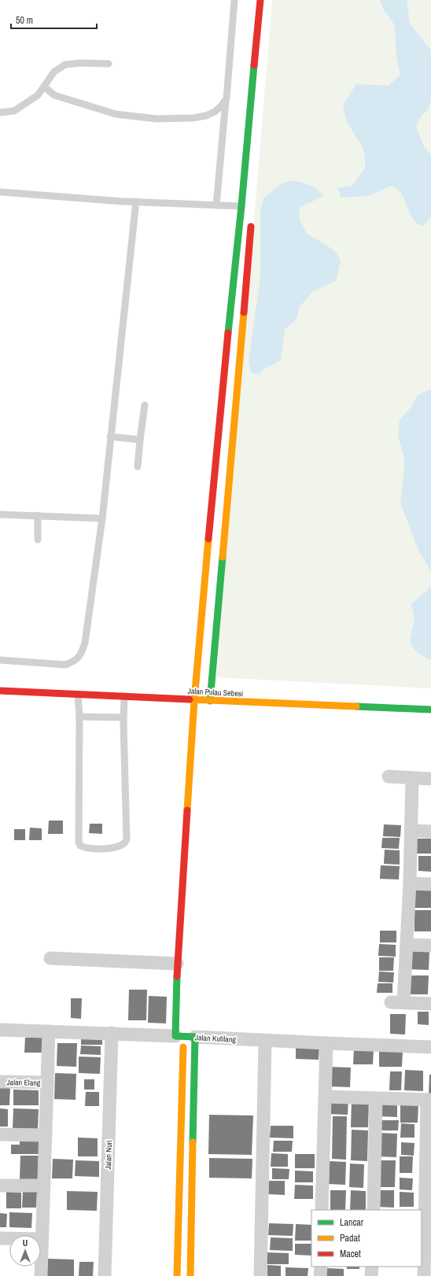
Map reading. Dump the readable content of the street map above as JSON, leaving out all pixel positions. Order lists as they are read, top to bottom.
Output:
{
  "streets": {
    "street": [
      "Jalan Pulau Sebesi",
      "Jalan Kutilang",
      "Jalan Elang",
      "Jalan Nuri"
    ]
  },
  "crossings": [
    ["Jalan Kutilang", "Jalan Nuri"]
  ],
  "legend": ["Lancar", "Padat", "Macet"],
  "scale_bar": "50 m",
  "north": "top"
}
